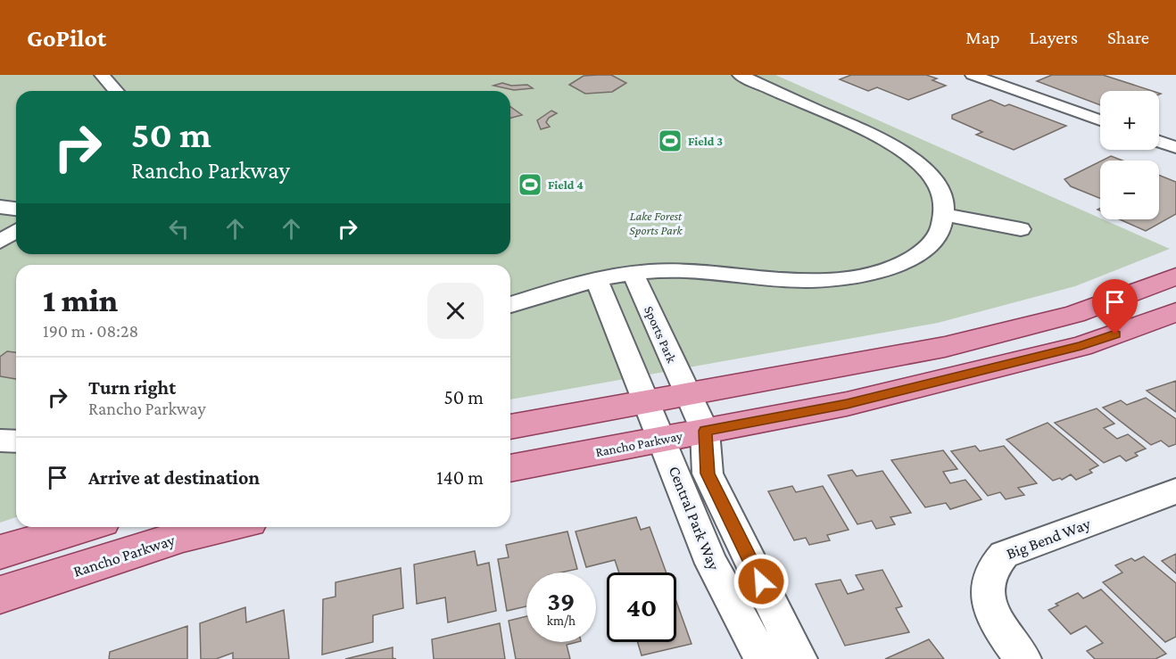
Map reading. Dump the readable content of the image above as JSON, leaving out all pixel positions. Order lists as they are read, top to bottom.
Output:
{
  "streets": {
    "main road": ["Rancho Parkway"],
    "street": ["Sports Park", "Central Park Way", "Big Bend Way"]
  },
  "crossings": [
    ["Sports Park", "Central Park Way"],
    ["Rancho Parkway", "Central Park Way"]
  ],
  "parks": ["Lake Forest Sports Park"],
  "places": {
    "sports": ["Field 3", "Field 4"]
  },
  "page": {
    "header": "GoPilot",
    "nav": ["Map", "Layers", "Share"],
    "map_buttons": ["+", "−"],
    "turn": ["50 m", "Rancho Parkway"],
    "heading": ["1 min", "190 m · 08:28"],
    "list": [
      {
        "name": "Turn right",
        "note": "Rancho Parkway",
        "value": "50 m"
      },
      {
        "name": "Arrive at destination",
        "value": "140 m"
      }
    ],
    "speed": "39 km/h",
    "limit": "40"
  }
}
